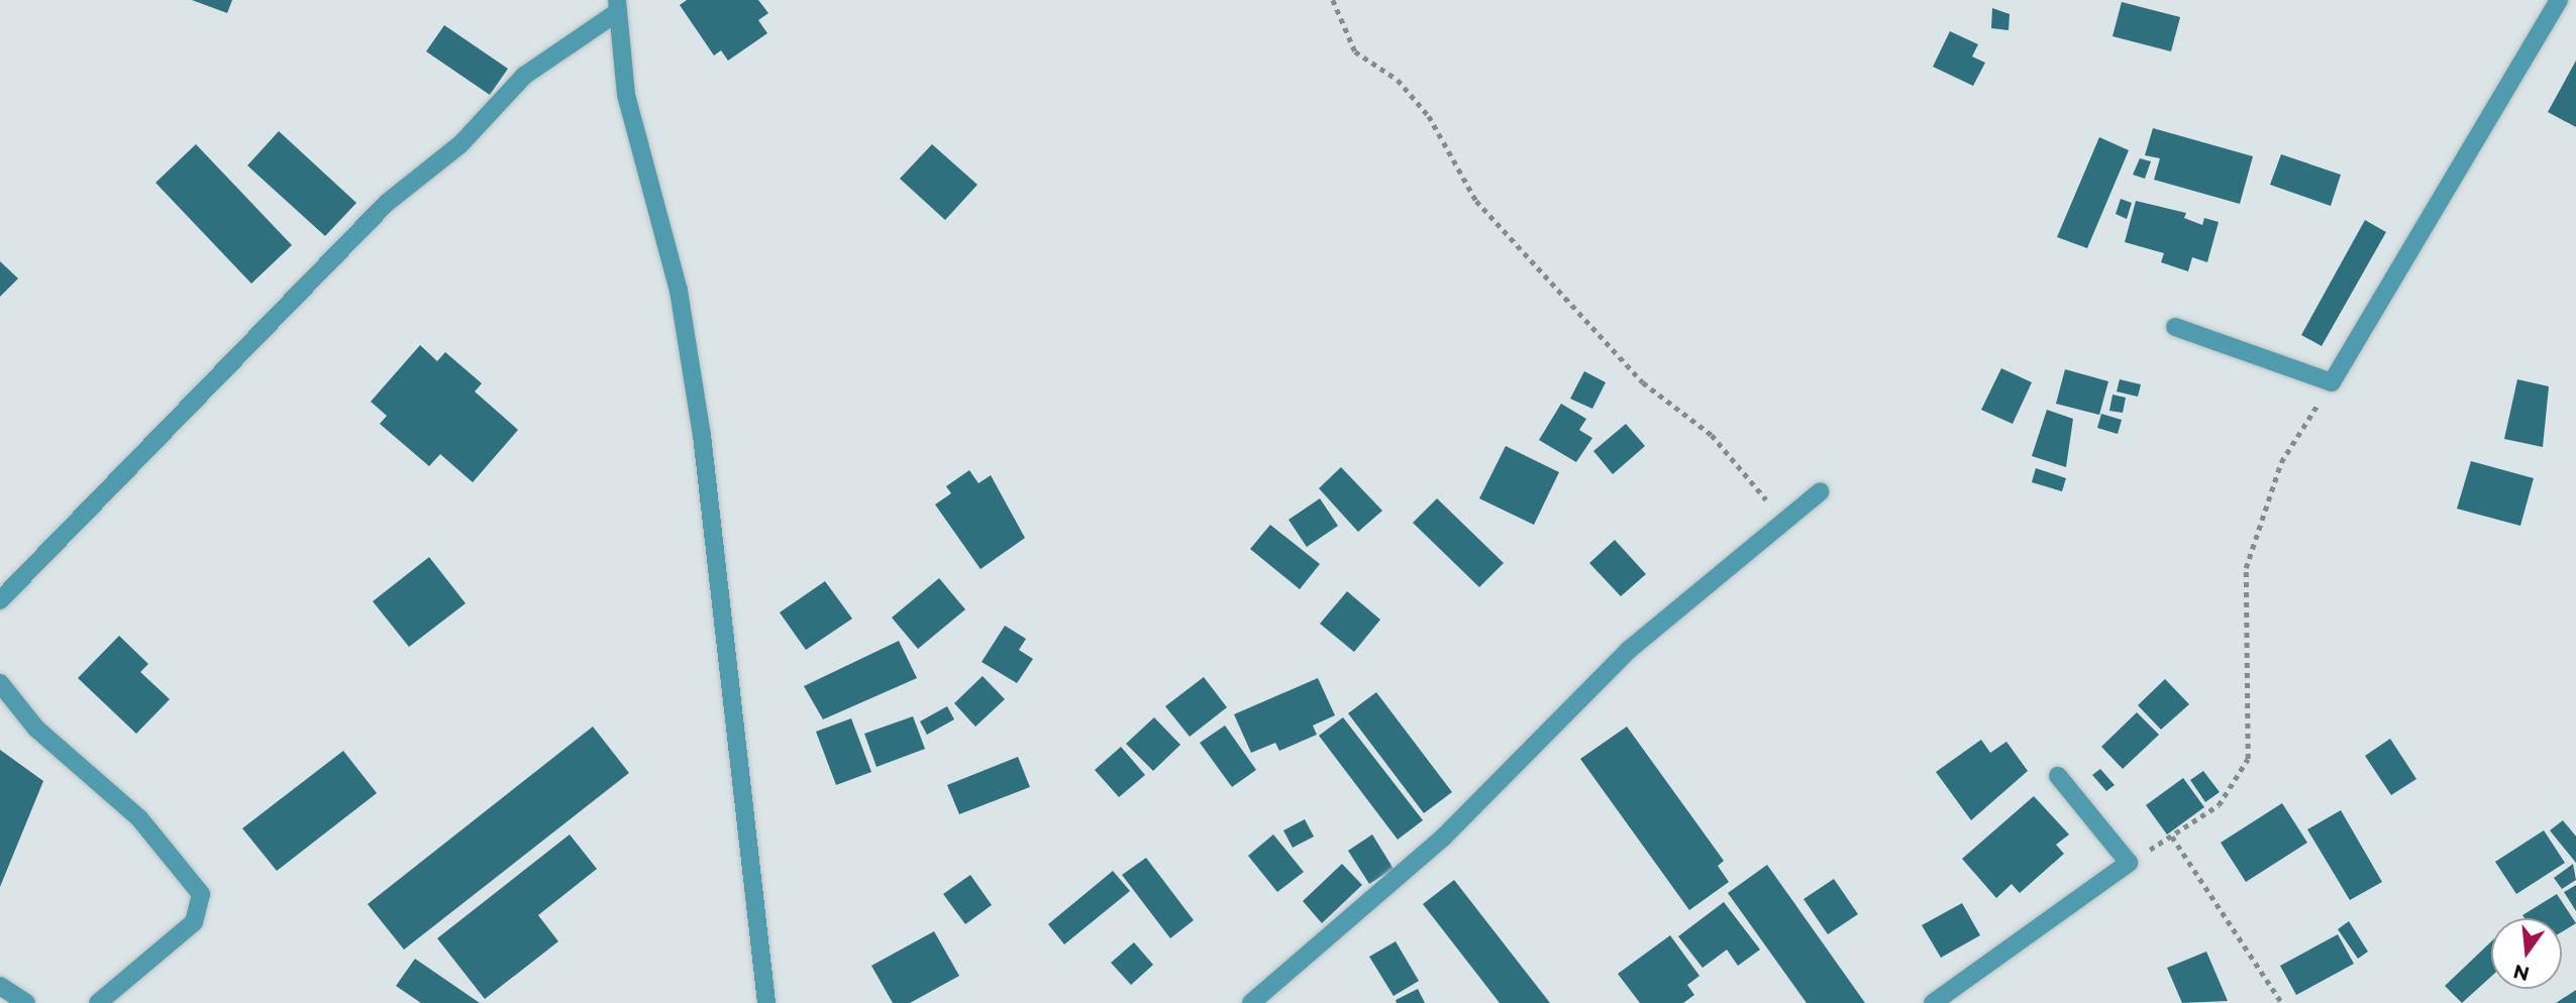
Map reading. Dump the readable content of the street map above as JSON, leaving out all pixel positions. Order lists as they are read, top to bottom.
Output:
{
  "north": "bottom"
}
